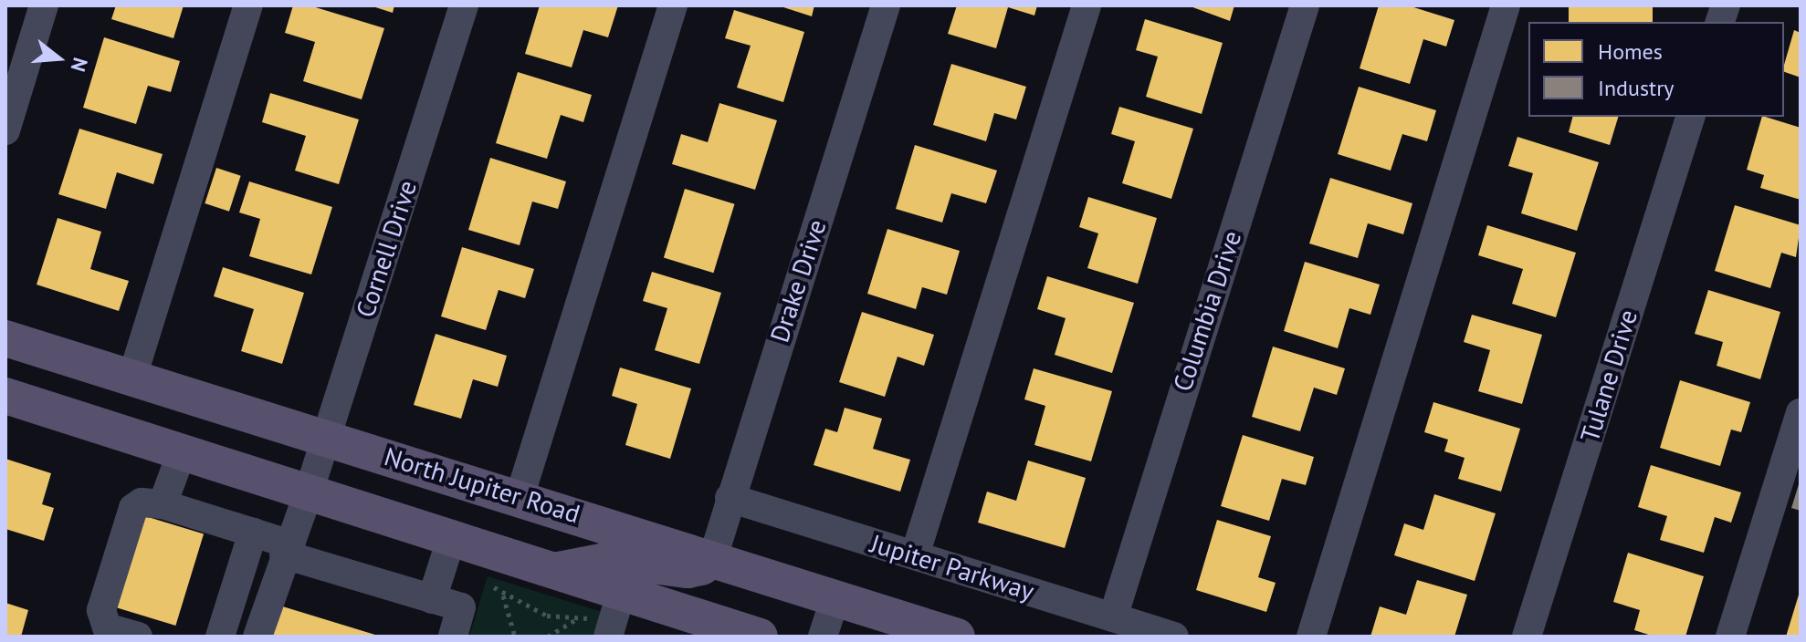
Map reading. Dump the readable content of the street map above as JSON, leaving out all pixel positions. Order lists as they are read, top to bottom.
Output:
{
  "streets": {
    "main road": ["North Jupiter Road"],
    "street": [
      "Cornell Drive",
      "Drake Drive",
      "Columbia Drive",
      "Tulane Drive",
      "Jupiter Parkway"
    ]
  },
  "crossings": [
    ["Cornell Drive", "North Jupiter Road"],
    ["Drake Drive", "North Jupiter Road"],
    ["Drake Drive", "Jupiter Parkway"],
    ["Columbia Drive", "Jupiter Parkway"]
  ],
  "legend": ["Homes", "Industry"],
  "north": "right"
}
